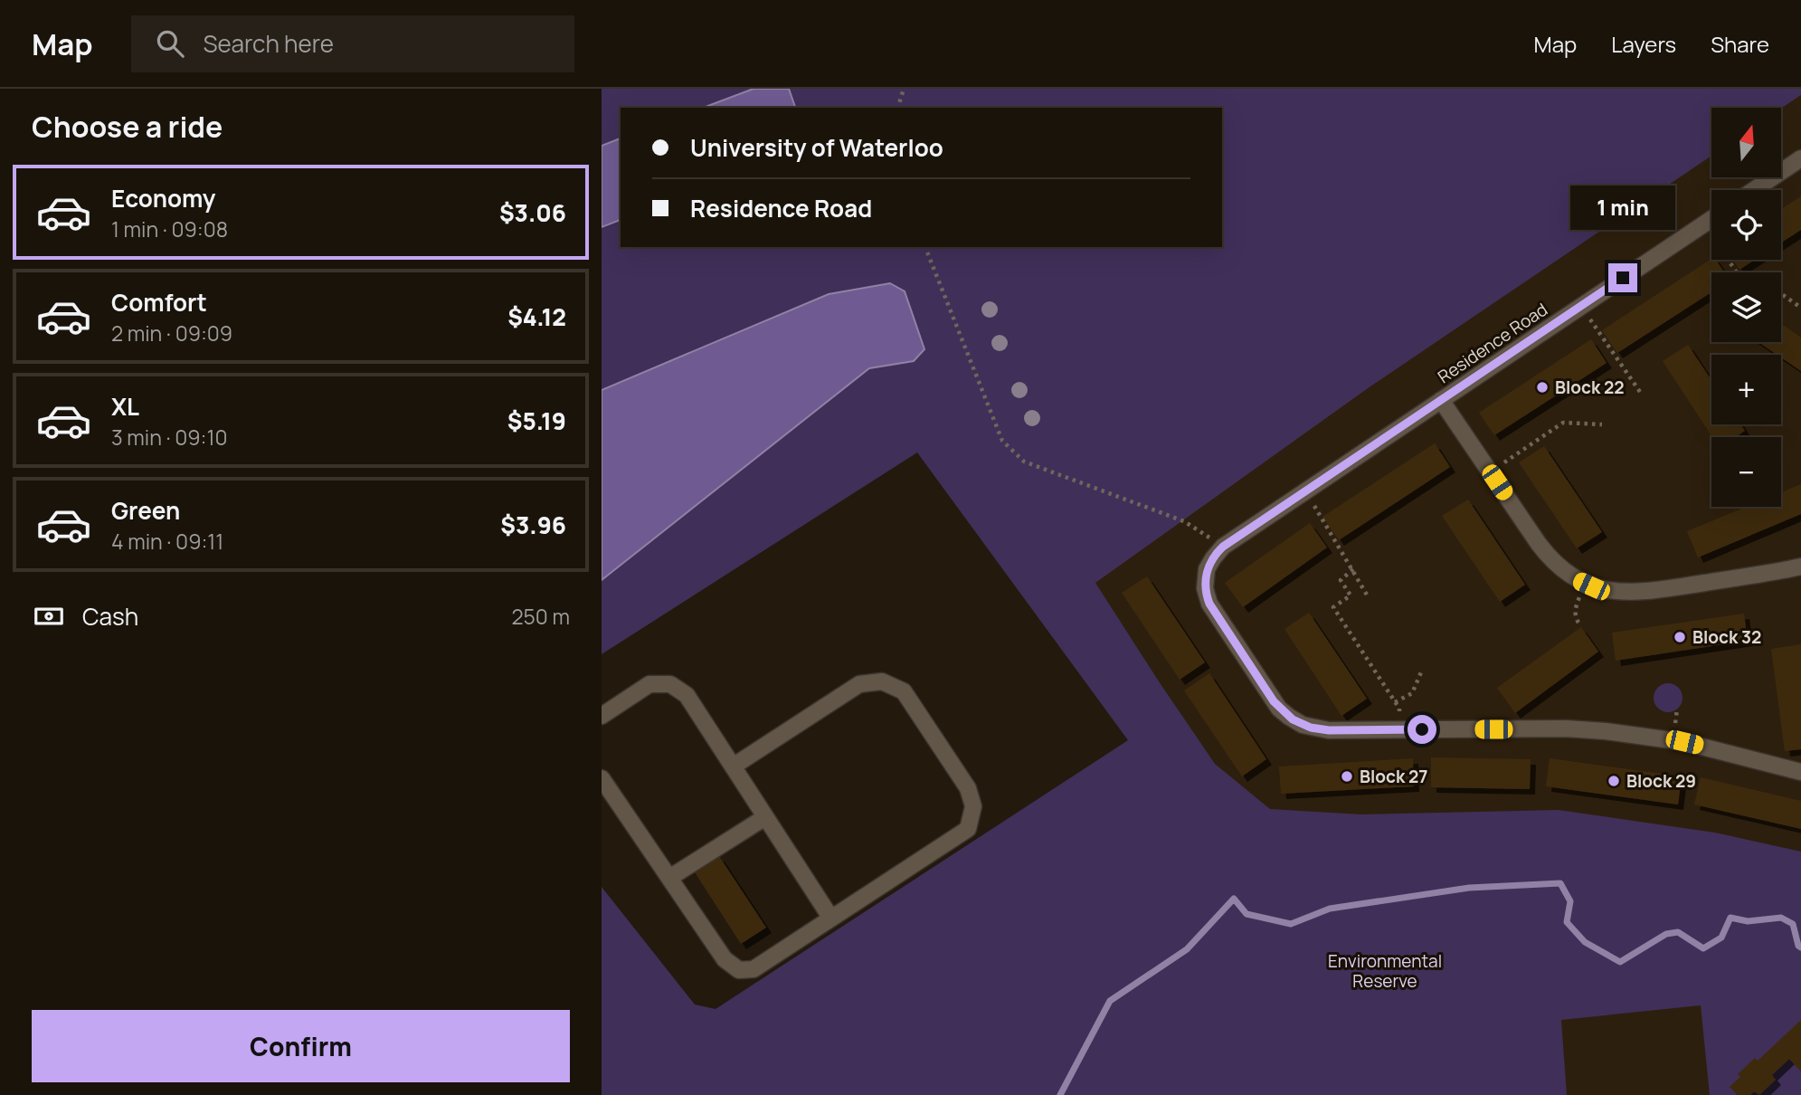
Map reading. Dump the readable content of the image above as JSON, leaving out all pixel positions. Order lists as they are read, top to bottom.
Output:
{
  "streets": {
    "street": ["Residence Road"]
  },
  "parks": ["Environmental Reserve"],
  "places": [
    "Block 22",
    "Block 32",
    "Block 27",
    "Block 29"
  ],
  "north": "top",
  "page": {
    "header": "Map",
    "search": "Search here",
    "nav": ["Map", "Layers", "Share"],
    "heading": "Choose a ride",
    "map_buttons": ["+", "−"],
    "banner": ["University of Waterloo", "Residence Road"],
    "list": [
      {
        "name": "Economy",
        "note": "1 min · 09:08",
        "value": "$3.06"
      },
      {
        "name": "Comfort",
        "note": "2 min · 09:09",
        "value": "$4.12"
      },
      {
        "name": "XL",
        "note": "3 min · 09:10",
        "value": "$5.19"
      },
      {
        "name": "Green",
        "note": "4 min · 09:11",
        "value": "$3.96"
      }
    ],
    "bubble": "1 min",
    "pay": ["Cash", "250 m"],
    "buttons": "Confirm"
  }
}
